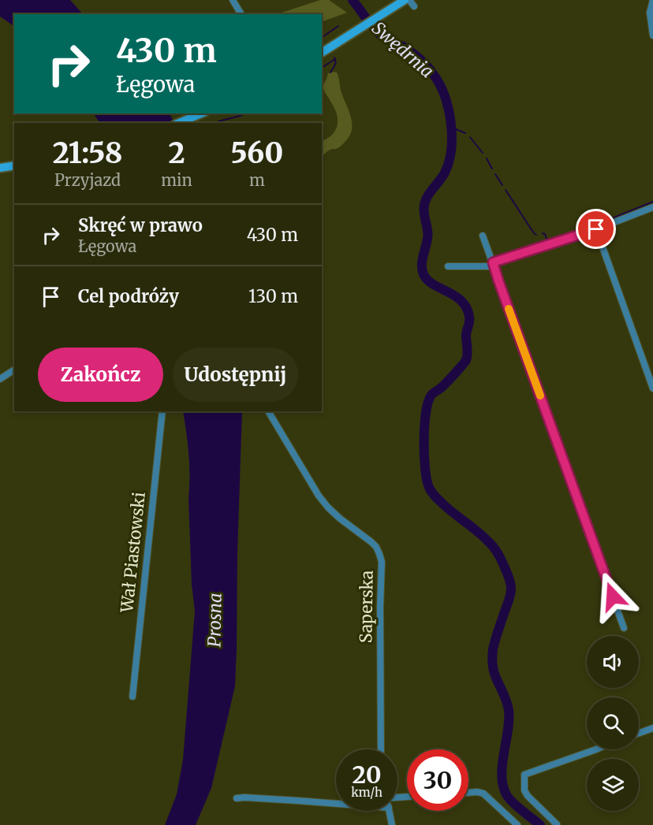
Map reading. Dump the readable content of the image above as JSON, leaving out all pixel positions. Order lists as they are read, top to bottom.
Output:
{
  "streets": {
    "street": ["Wał Piastowski", "Saperska"]
  },
  "water": ["Swędrnia", "Prosna"],
  "page": {
    "turn": ["430 m", "Łęgowa"],
    "eta": [
      "21:58",
      "Przyjazd",
      "2",
      "min",
      "560",
      "m"
    ],
    "list": [
      {
        "name": "Skręć w prawo",
        "note": "Łęgowa",
        "value": "430 m"
      },
      {
        "name": "Cel podróży",
        "value": "130 m"
      }
    ],
    "buttons": ["Zakończ", "Udostępnij"],
    "speed": "20 km/h",
    "limit": "30"
  }
}
